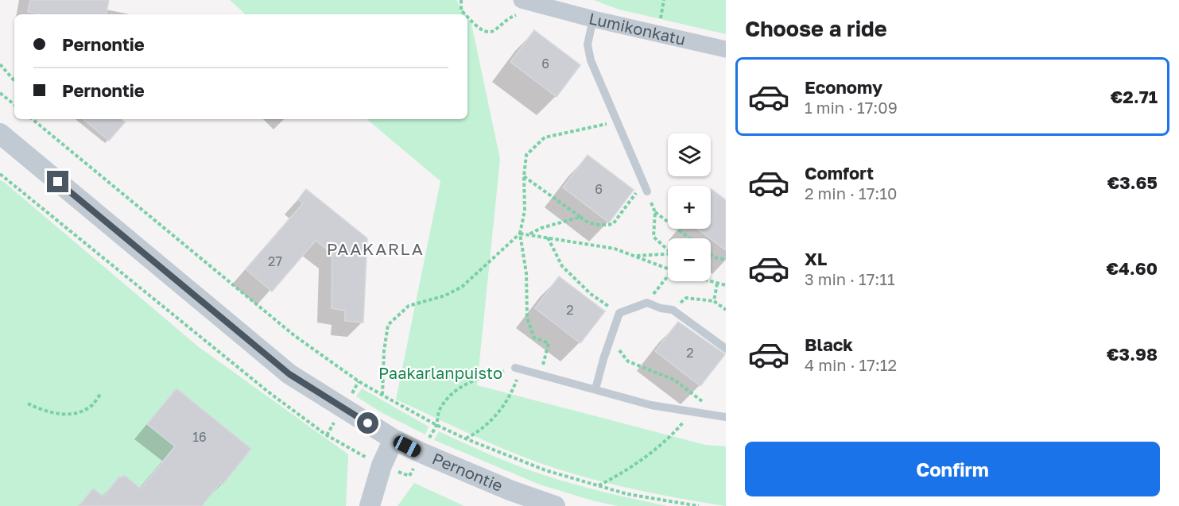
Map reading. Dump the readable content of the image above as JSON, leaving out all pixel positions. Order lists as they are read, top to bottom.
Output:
{
  "streets": {
    "street": ["Lumikonkatu", "Pernontie"]
  },
  "districts": ["PAAKARLA"],
  "parks": ["Paakarlanpuisto"],
  "house_numbers": [
    "6",
    "6",
    "27",
    "2",
    "2",
    "16"
  ],
  "page": {
    "heading": "Choose a ride",
    "banner": ["Pernontie", "Pernontie"],
    "list": [
      {
        "name": "Economy",
        "note": "1 min · 17:09",
        "value": "€2.71"
      },
      {
        "name": "Comfort",
        "note": "2 min · 17:10",
        "value": "€3.65"
      },
      {
        "name": "XL",
        "note": "3 min · 17:11",
        "value": "€4.60"
      },
      {
        "name": "Black",
        "note": "4 min · 17:12",
        "value": "€3.98"
      }
    ],
    "map_buttons": ["+", "−"],
    "buttons": "Confirm"
  }
}
